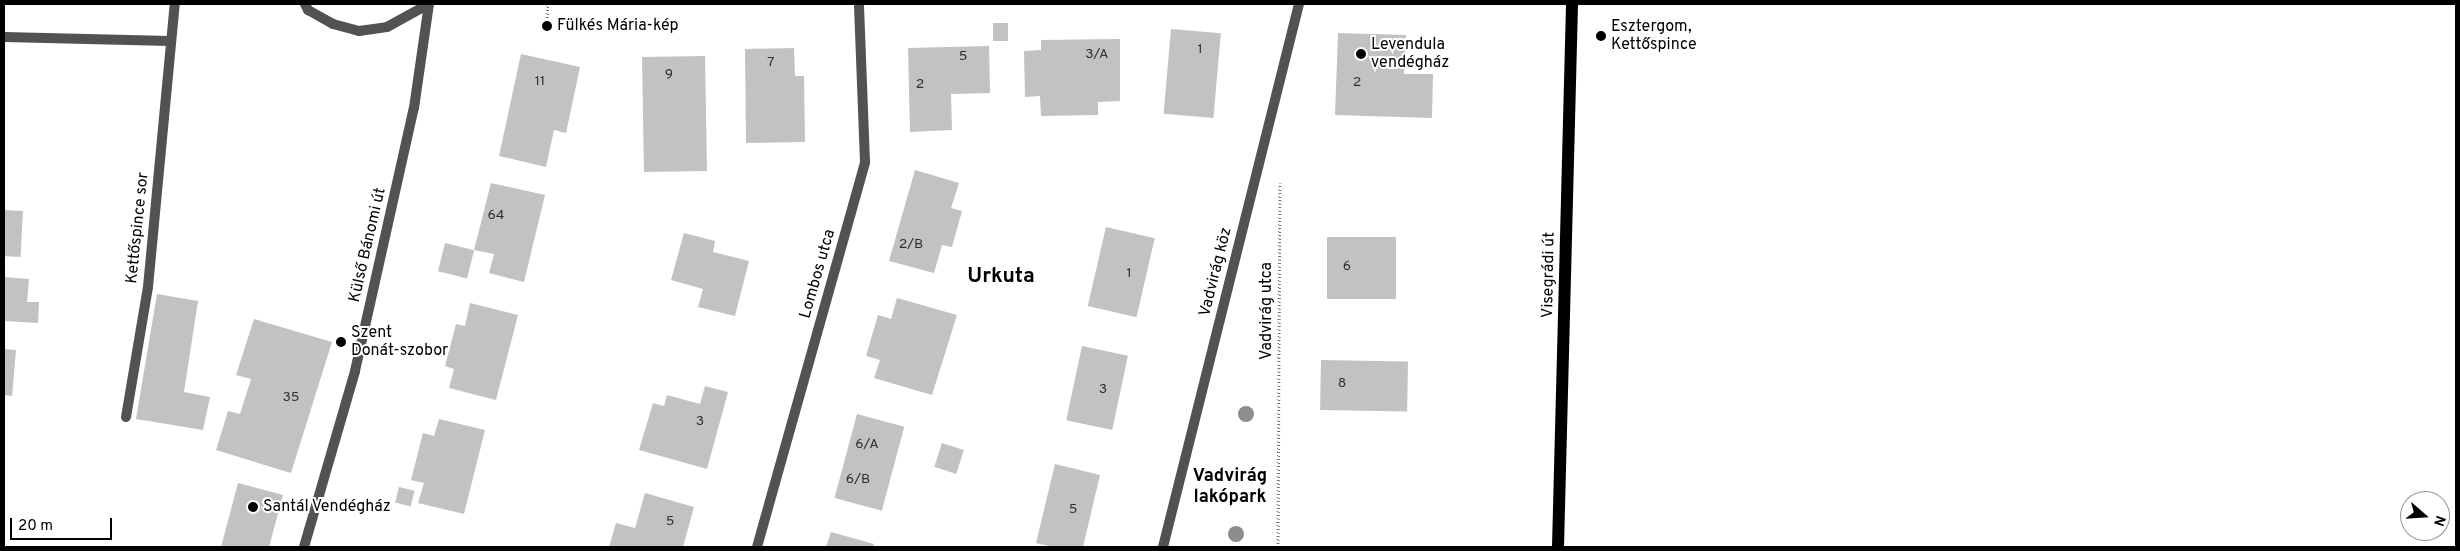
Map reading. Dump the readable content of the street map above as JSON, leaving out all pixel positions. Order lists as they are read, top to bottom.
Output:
{
  "streets": {
    "main road": ["Visegrádi út"],
    "street": [
      "Kettőspince sor",
      "Külső Bánomi út",
      "Vadvirág köz",
      "Lombos utca"
    ],
    "path": ["Vadvirág utca"]
  },
  "districts": ["Urkuta", "Vadvirág lakópark"],
  "places": [
    "Fülkés Mária-kép",
    "Esztergom, Kettőspince",
    "Levendula vendégház",
    "Szent Donát-szobor",
    "Santál Vendégház"
  ],
  "house_numbers": [
    "1",
    "3/A",
    "5",
    "7",
    "9",
    "11",
    "2",
    "2",
    "64",
    "2/B",
    "6",
    "1",
    "8",
    "3",
    "35",
    "3",
    "6/A",
    "6/B",
    "5",
    "5"
  ],
  "scale_bar": "20 m",
  "north": "right"
}
